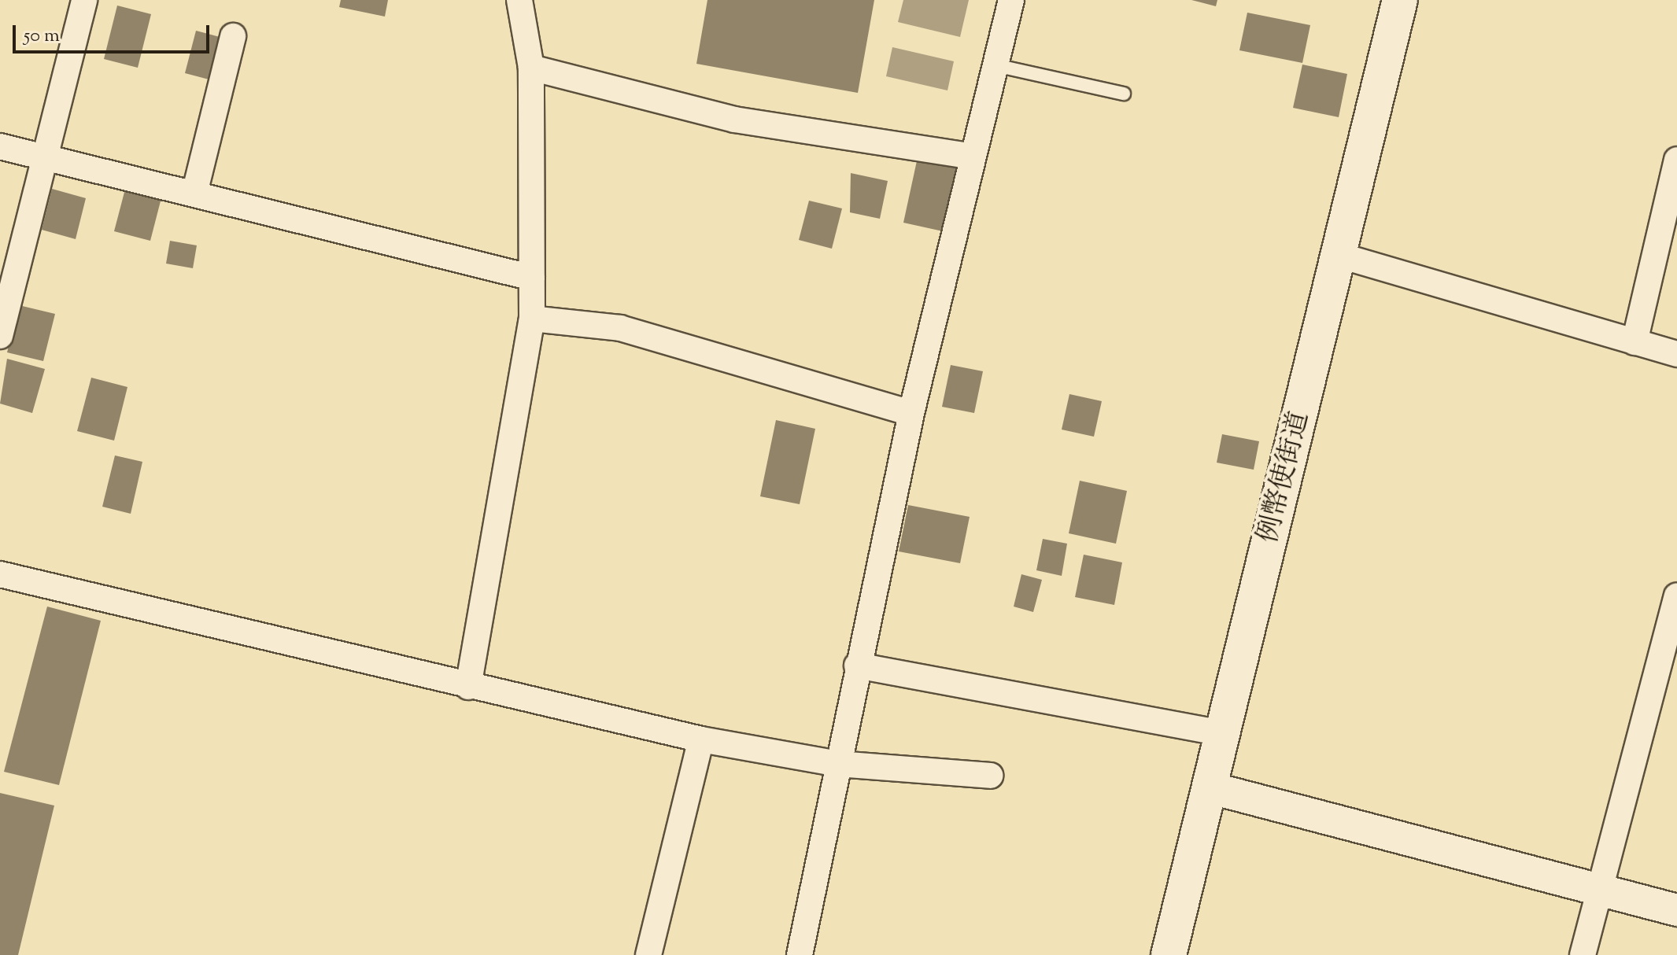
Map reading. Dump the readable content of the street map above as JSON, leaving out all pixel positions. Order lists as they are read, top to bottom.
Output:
{
  "streets": {
    "main road": ["例幣使街道"]
  },
  "scale_bar": "50 m"
}
